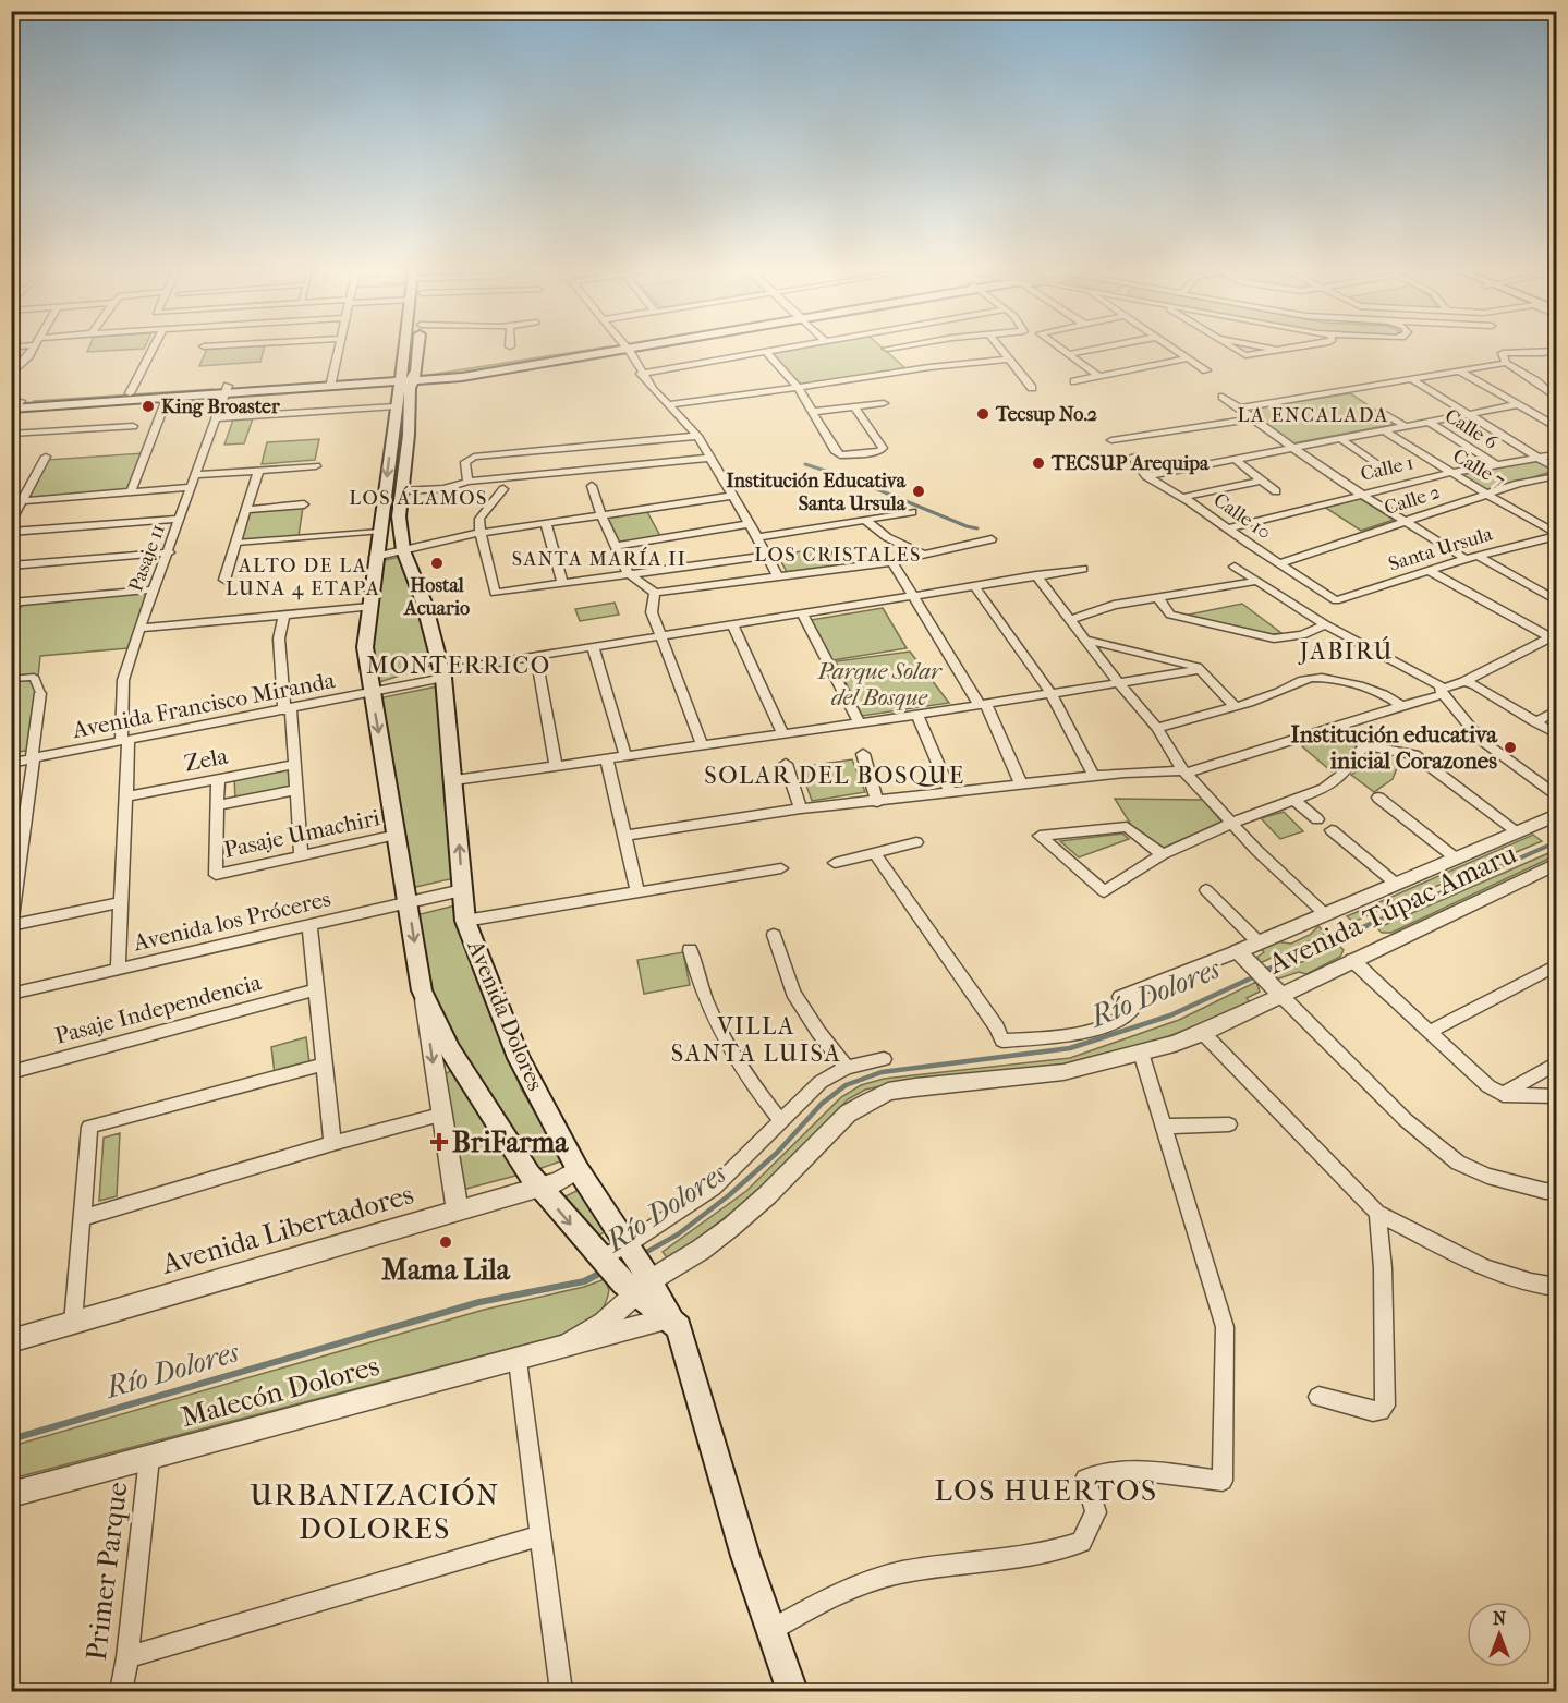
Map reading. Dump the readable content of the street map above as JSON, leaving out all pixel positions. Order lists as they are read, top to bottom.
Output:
{
  "streets": {
    "main road": ["Avenida Dolores"],
    "street": [
      "Calle 6",
      "Calle 1",
      "Calle 7",
      "Calle 2",
      "Calle 10",
      "Santa Ursula",
      "Pasaje 11",
      "Avenida Francisco Miranda",
      "Zela",
      "Pasaje Umachiri",
      "Avenida Túpac Amaru",
      "Avenida los Próceres",
      "Pasaje Independencia",
      "Avenida Libertadores",
      "Malecón Dolores",
      "Primer Parque"
    ]
  },
  "crossings": [
    ["Calle 6", "Calle 1"],
    ["Calle 1", "Calle 7"],
    ["Calle 1", "Calle 10"],
    ["Calle 7", "Calle 2"],
    ["Calle 7", "Santa Ursula"],
    ["Calle 2", "Calle 10"],
    ["Calle 10", "Santa Ursula"],
    ["Pasaje 11", "Avenida Francisco Miranda"],
    ["Avenida Francisco Miranda", "Avenida Dolores"],
    ["Pasaje Umachiri", "Avenida Dolores"],
    ["Avenida Túpac Amaru", "Avenida Dolores"],
    ["Avenida Túpac Amaru", "Malecón Dolores"],
    ["Avenida los Próceres", "Avenida Dolores"],
    ["Avenida Dolores", "Avenida Libertadores"],
    ["Malecón Dolores", "Primer Parque"]
  ],
  "districts": [
    "LA ENCALADA",
    "LOS ÁLAMOS",
    "LOS CRISTALES",
    "SANTA MARÍA II",
    "ALTO DE LA LUNA 4 ETAPA",
    "JABIRÚ",
    "MONTERRICO",
    "SOLAR DEL BOSQUE",
    "VILLA SANTA LUISA",
    "LOS HUERTOS",
    "URBANIZACIÓN DOLORES"
  ],
  "water": ["Río Dolores"],
  "parks": ["Parque Solar del Bosque"],
  "places": {
    "other": [
      "King Broaster",
      "Tecsup No.2",
      "TECSUP Arequipa",
      "Institución Educativa Santa Ursula",
      "Hostal Acuario",
      "Institución educativa inicial Corazones",
      "Mama Lila"
    ],
    "health": ["BriFarma"]
  },
  "north": "top"
}
